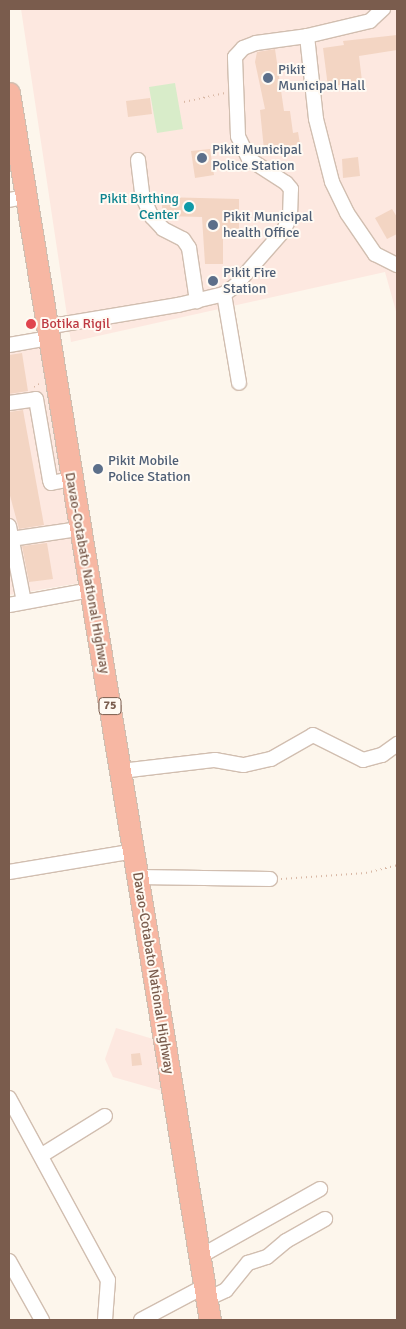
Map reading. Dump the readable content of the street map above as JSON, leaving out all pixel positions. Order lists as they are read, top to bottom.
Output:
{
  "streets": {
    "highway": ["Davao-Cotabato National Highway", "75"]
  },
  "places": [
    "Pikit Municipal Hall",
    "Pikit Municipal Police Station",
    "Pikit Birthing Center",
    "Pikit Municipal health Office",
    "Pikit Fire Station",
    "Botika Rigil",
    "Pikit Mobile Police Station"
  ]
}
